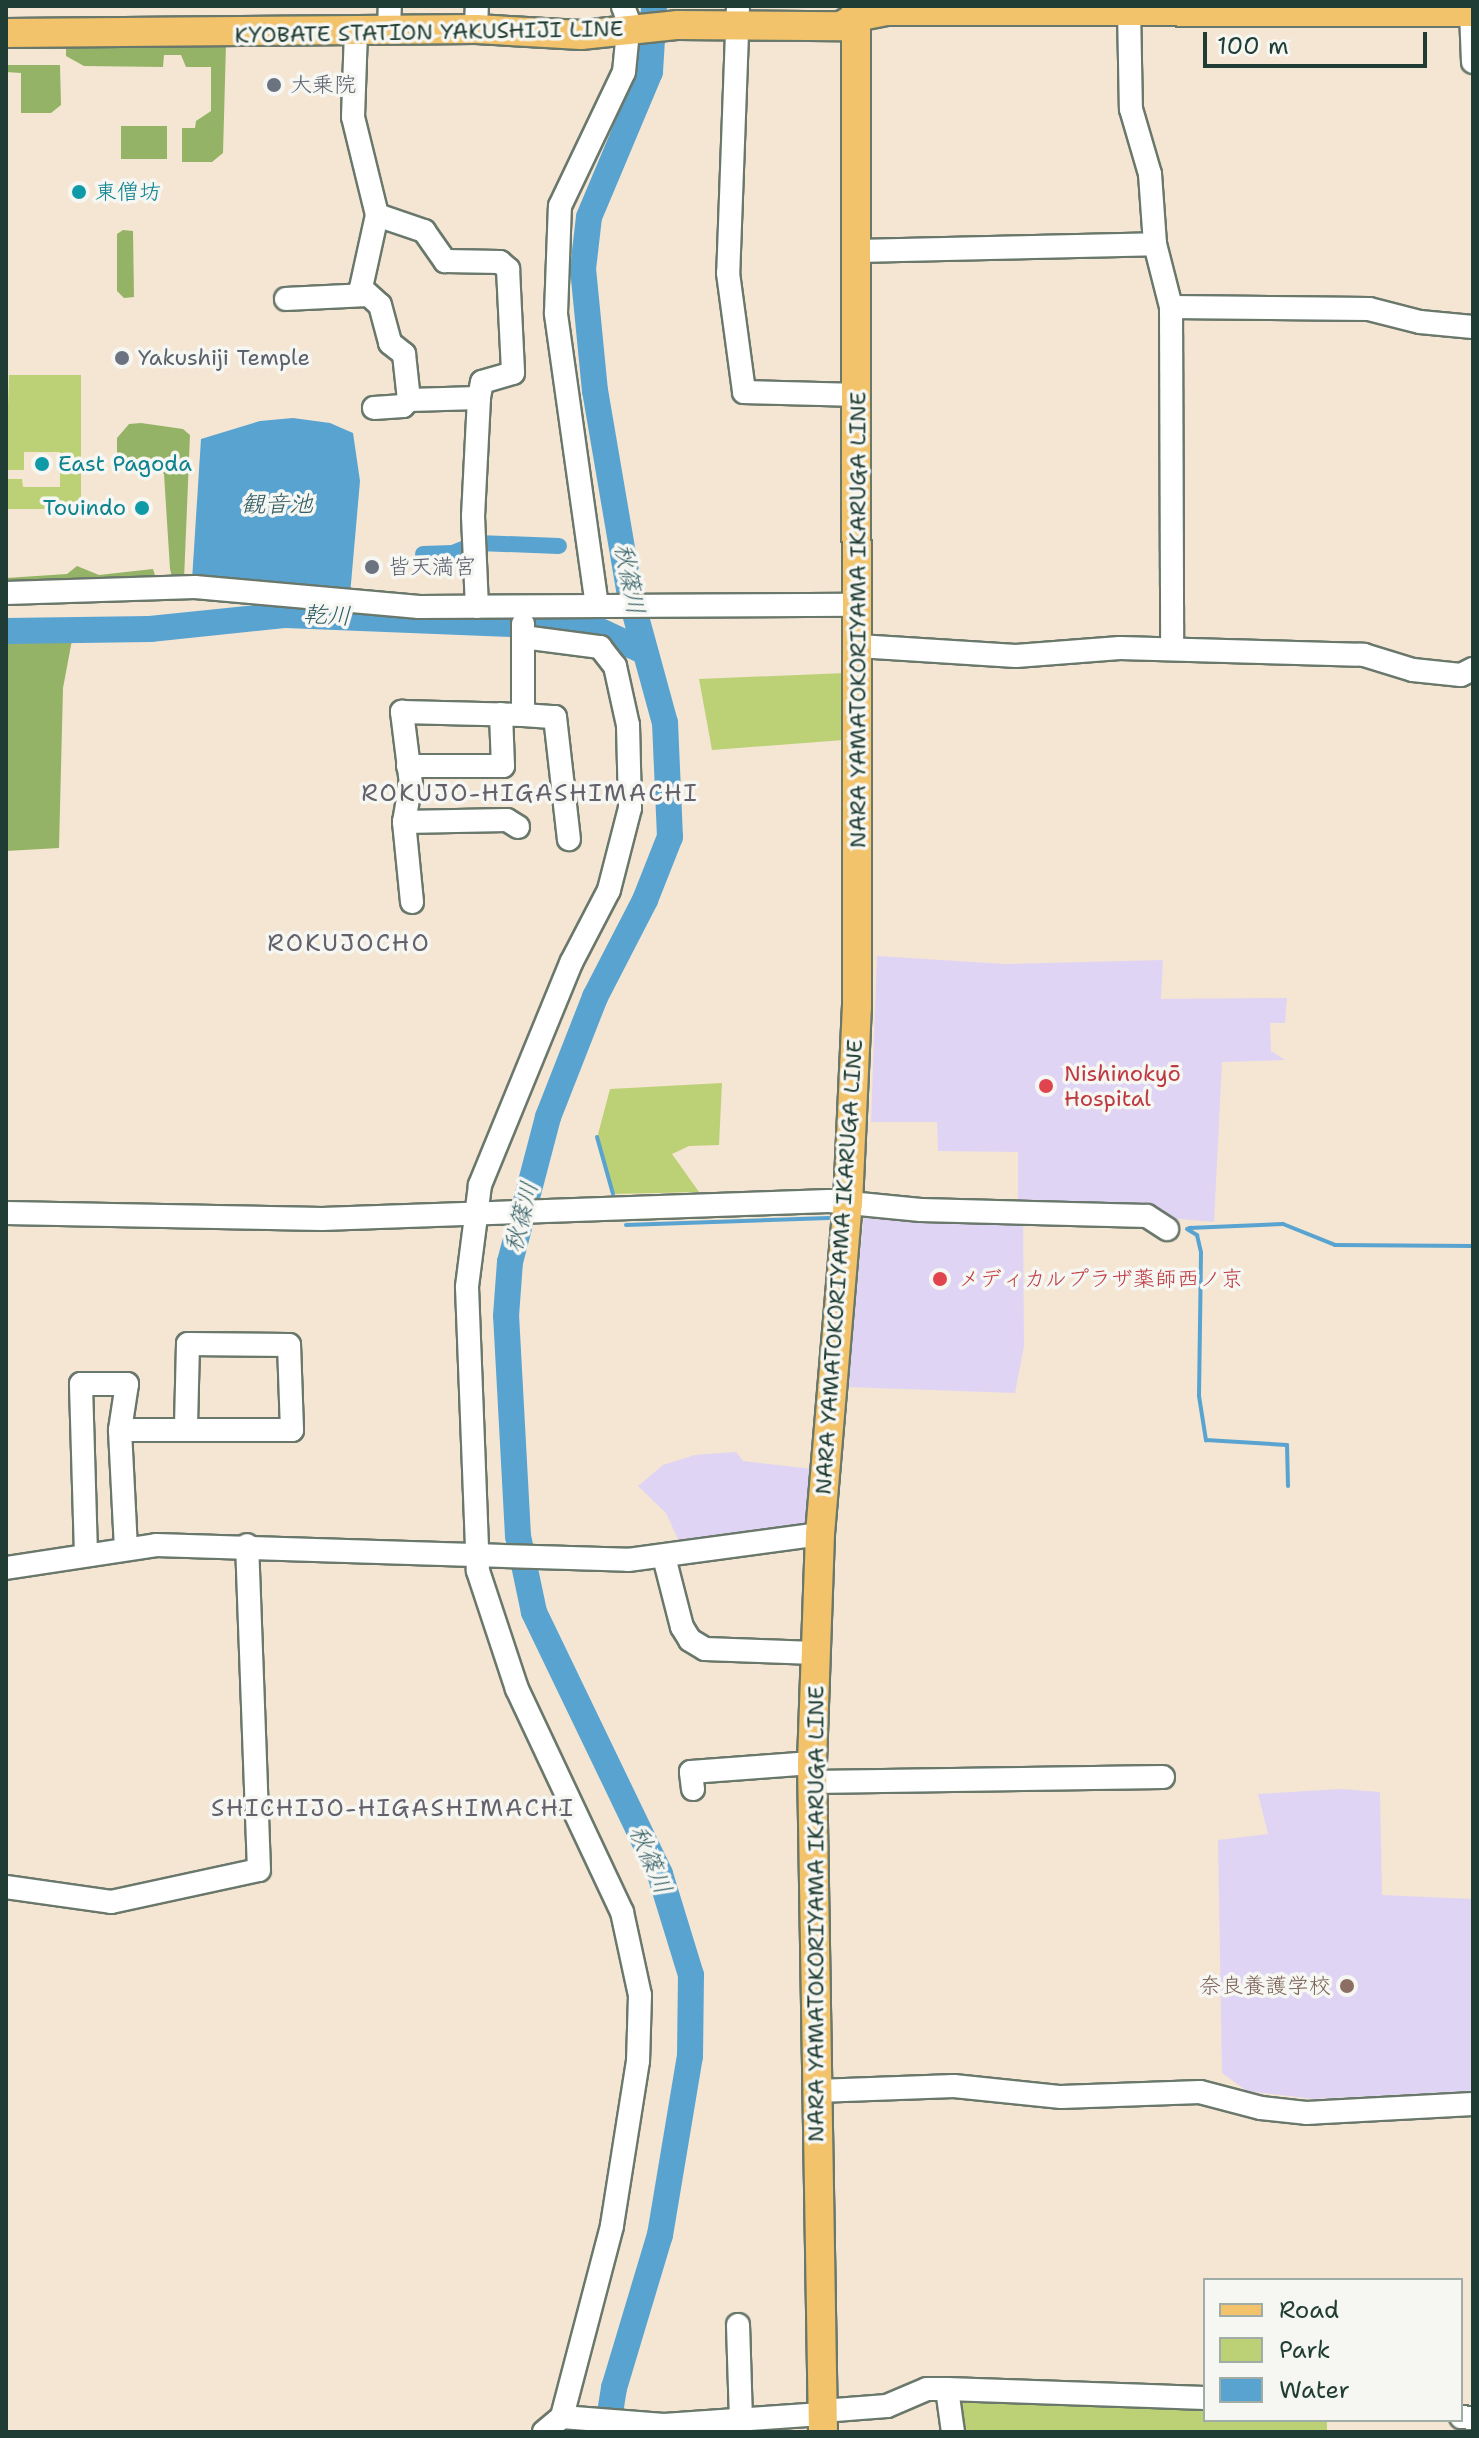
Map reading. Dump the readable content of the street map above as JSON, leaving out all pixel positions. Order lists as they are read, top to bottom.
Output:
{
  "streets": {
    "main road": ["KYOBATE STATION YAKUSHIJI LINE", "NARA YAMATOKORIYAMA IKARUGA LINE"]
  },
  "crossings": [
    ["KYOBATE STATION YAKUSHIJI LINE", "NARA YAMATOKORIYAMA IKARUGA LINE"]
  ],
  "districts": ["ROKUJO-HIGASHIMACHI", "ROKUJOCHO", "SHICHIJO-HIGASHIMACHI"],
  "water": ["観音池", "秋篠川", "乾川"],
  "places": [
    "大乗院",
    "東僧坊",
    "Yakushiji Temple",
    "East Pagoda",
    "Touindo",
    "皆天満宮",
    "Nishinokyō Hospital",
    "メディカルプラザ薬師西ノ京",
    "奈良養護学校"
  ],
  "legend": ["Road", "Park", "Water"],
  "scale_bar": "100 m"
}
